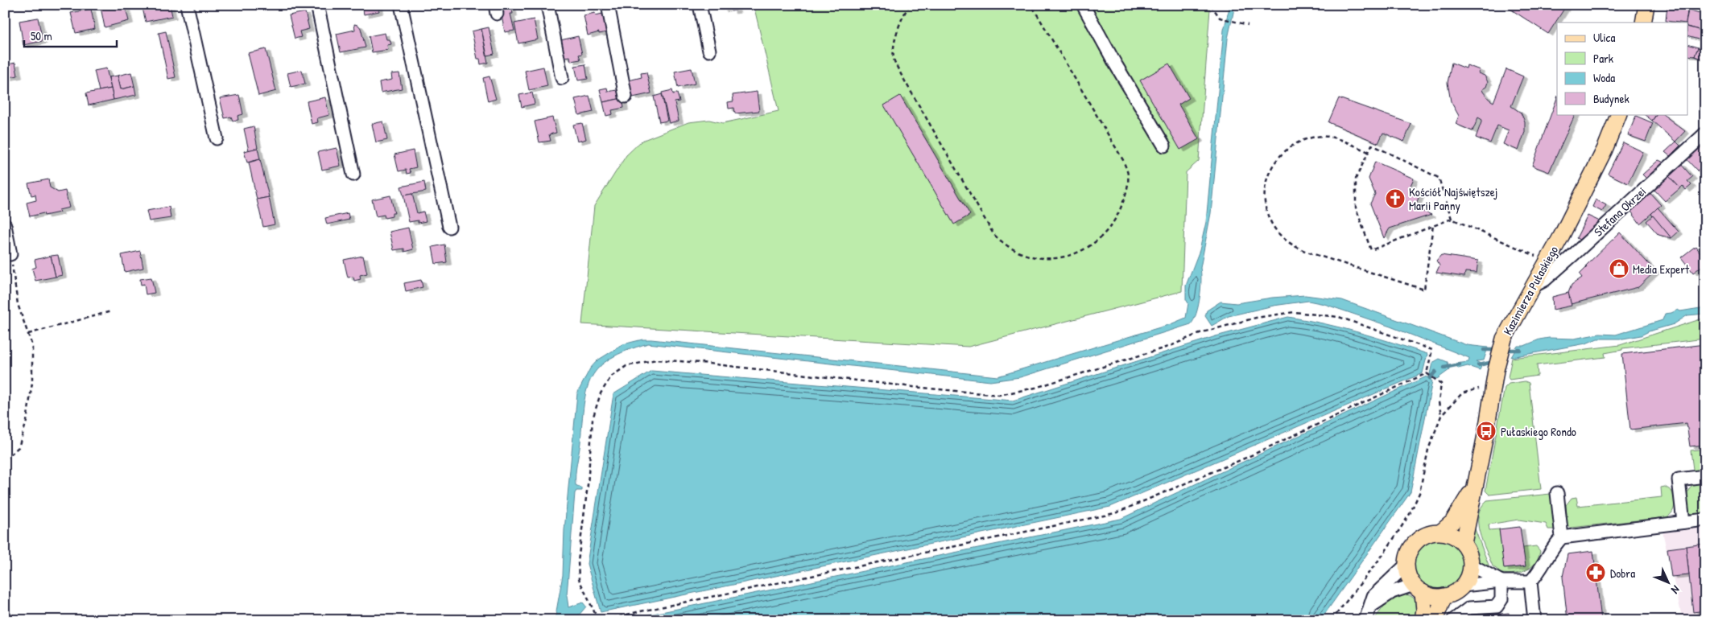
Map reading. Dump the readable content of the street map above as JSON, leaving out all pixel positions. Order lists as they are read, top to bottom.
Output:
{
  "streets": {
    "main road": ["Kazimierza Pułaskiego"],
    "street": ["Stefana Okrzei"]
  },
  "crossings": [
    ["Stefana Okrzei", "Kazimierza Pułaskiego"]
  ],
  "places": {
    "church": ["Kościół Najświętszej Marii Panny"],
    "shop": ["Media Expert"],
    "bus stop": ["Pułaskiego Rondo"],
    "pharmacy": ["Dobra"]
  },
  "legend": [
    "Ulica",
    "Park",
    "Woda",
    "Budynek"
  ],
  "scale_bar": "50 m",
  "north": "bottom right"
}
